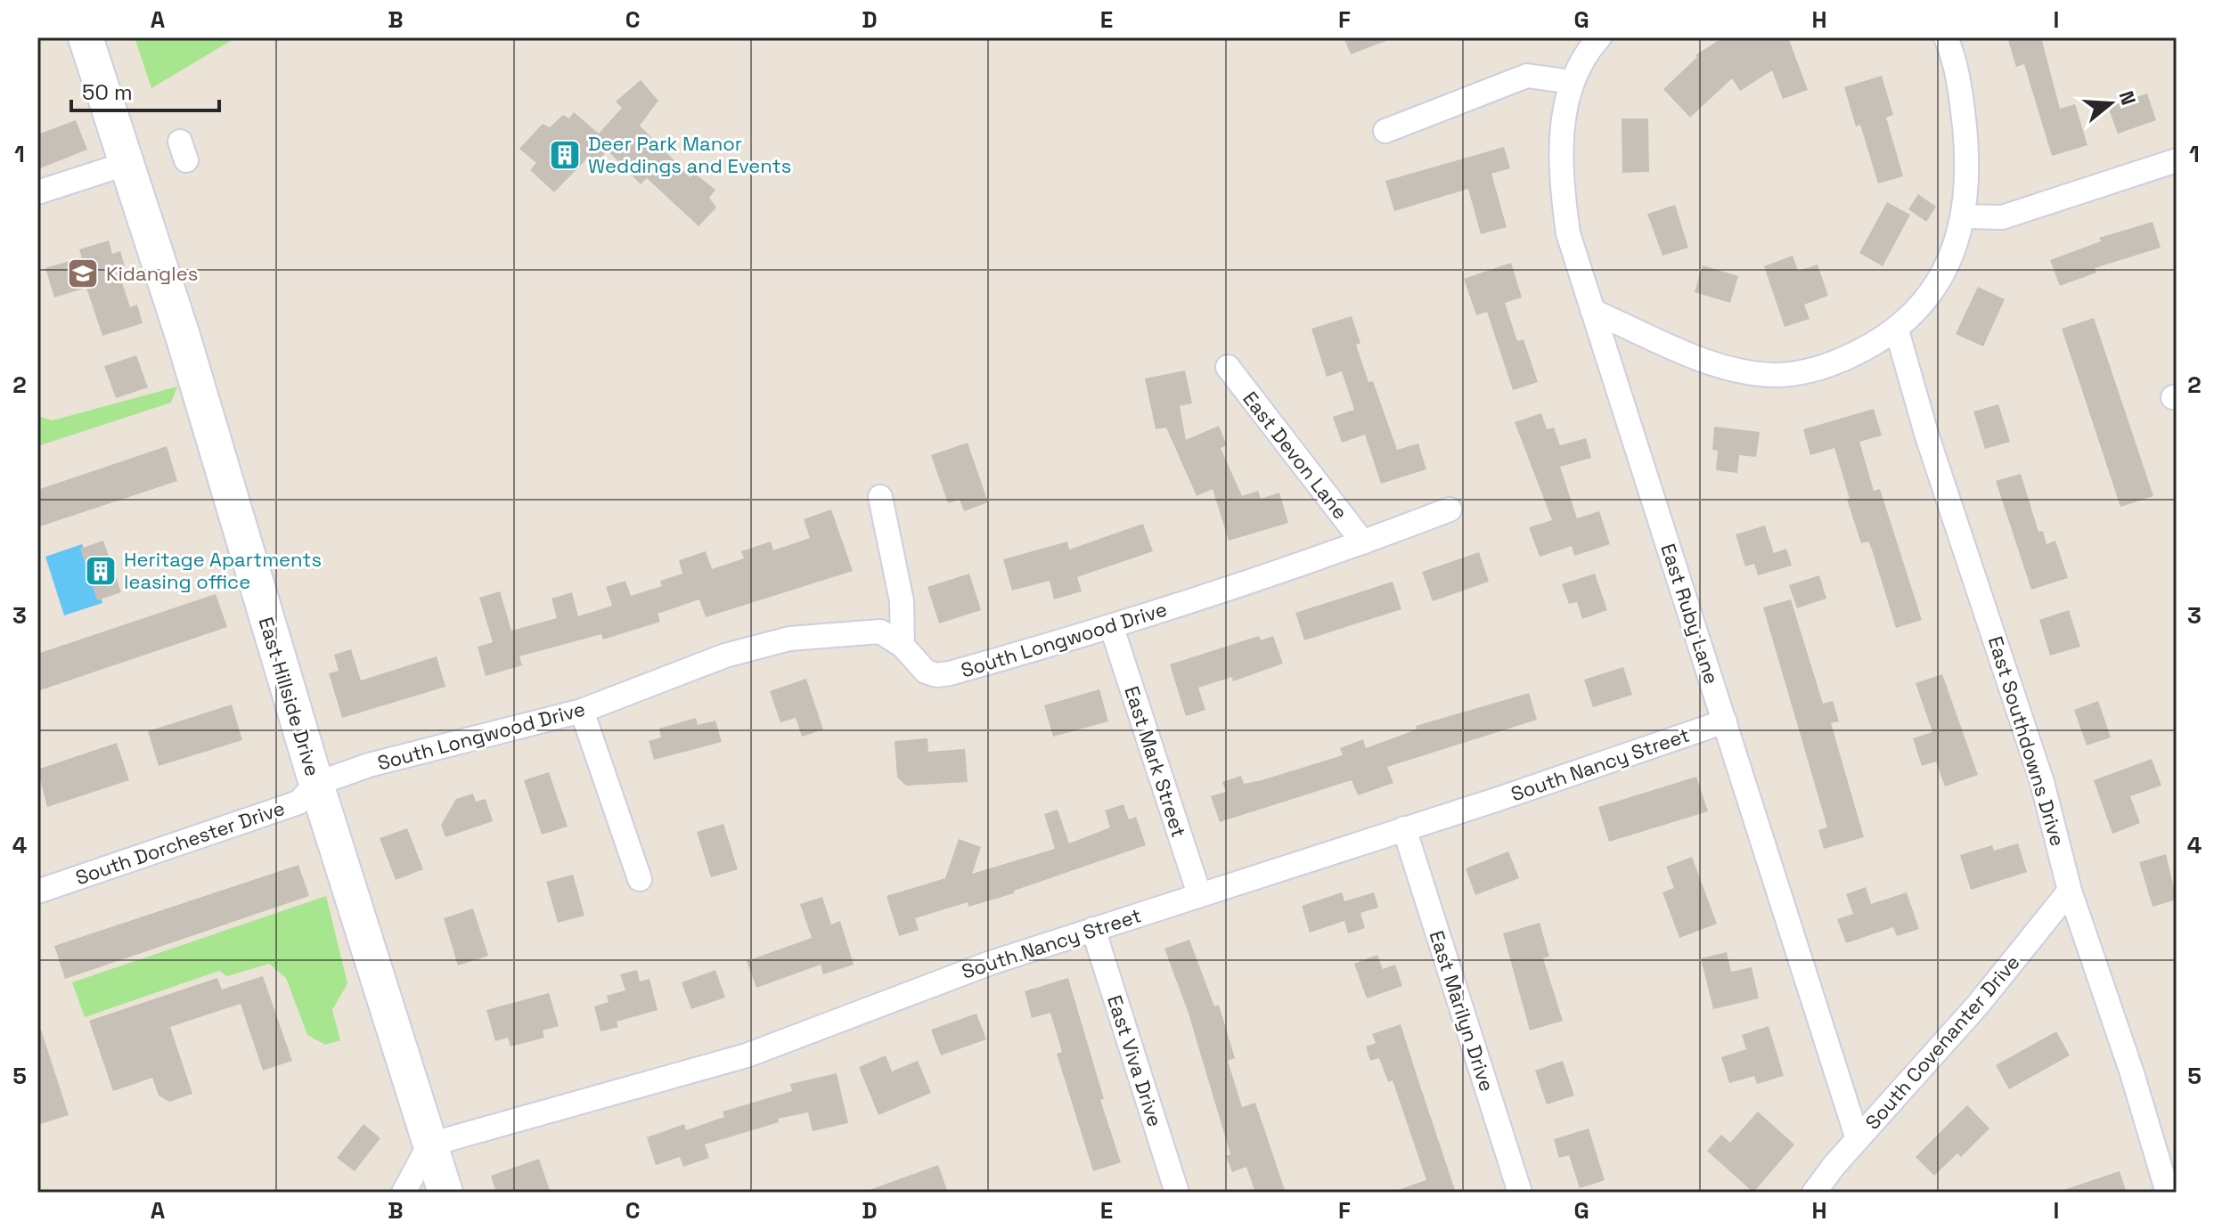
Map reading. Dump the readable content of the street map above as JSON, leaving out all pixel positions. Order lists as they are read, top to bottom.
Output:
{
  "streets": {
    "main road": ["East Hillside Drive"],
    "street": [
      "East Devon Lane",
      "East Ruby Lane",
      "South Longwood Drive",
      "East Southdowns Drive",
      "East Mark Street",
      "South Nancy Street",
      "South Dorchester Drive",
      "East Marilyn Drive",
      "South Covenanter Drive",
      "East Viva Drive"
    ]
  },
  "crossings": [
    ["East Devon Lane", "South Longwood Drive"],
    ["East Ruby Lane", "South Nancy Street"],
    ["East Ruby Lane", "South Covenanter Drive"],
    ["South Longwood Drive", "East Hillside Drive"],
    ["South Longwood Drive", "East Mark Street"],
    ["South Longwood Drive", "South Dorchester Drive"],
    ["East Hillside Drive", "South Nancy Street"],
    ["East Hillside Drive", "South Dorchester Drive"],
    ["East Southdowns Drive", "South Covenanter Drive"],
    ["East Mark Street", "South Nancy Street"],
    ["South Nancy Street", "East Marilyn Drive"],
    ["South Nancy Street", "East Viva Drive"]
  ],
  "places": {
    "building": ["Deer Park Manor Weddings and Events", "Heritage Apartments leasing office"],
    "school or university": ["Kidangles"]
  },
  "scale_bar": "50 m",
  "north": "right",
  "grid": {
    "columns": [
      "A",
      "B",
      "C",
      "D",
      "E",
      "F",
      "G",
      "H",
      "I"
    ],
    "rows": [
      "1",
      "2",
      "3",
      "4",
      "5"
    ]
  }
}
